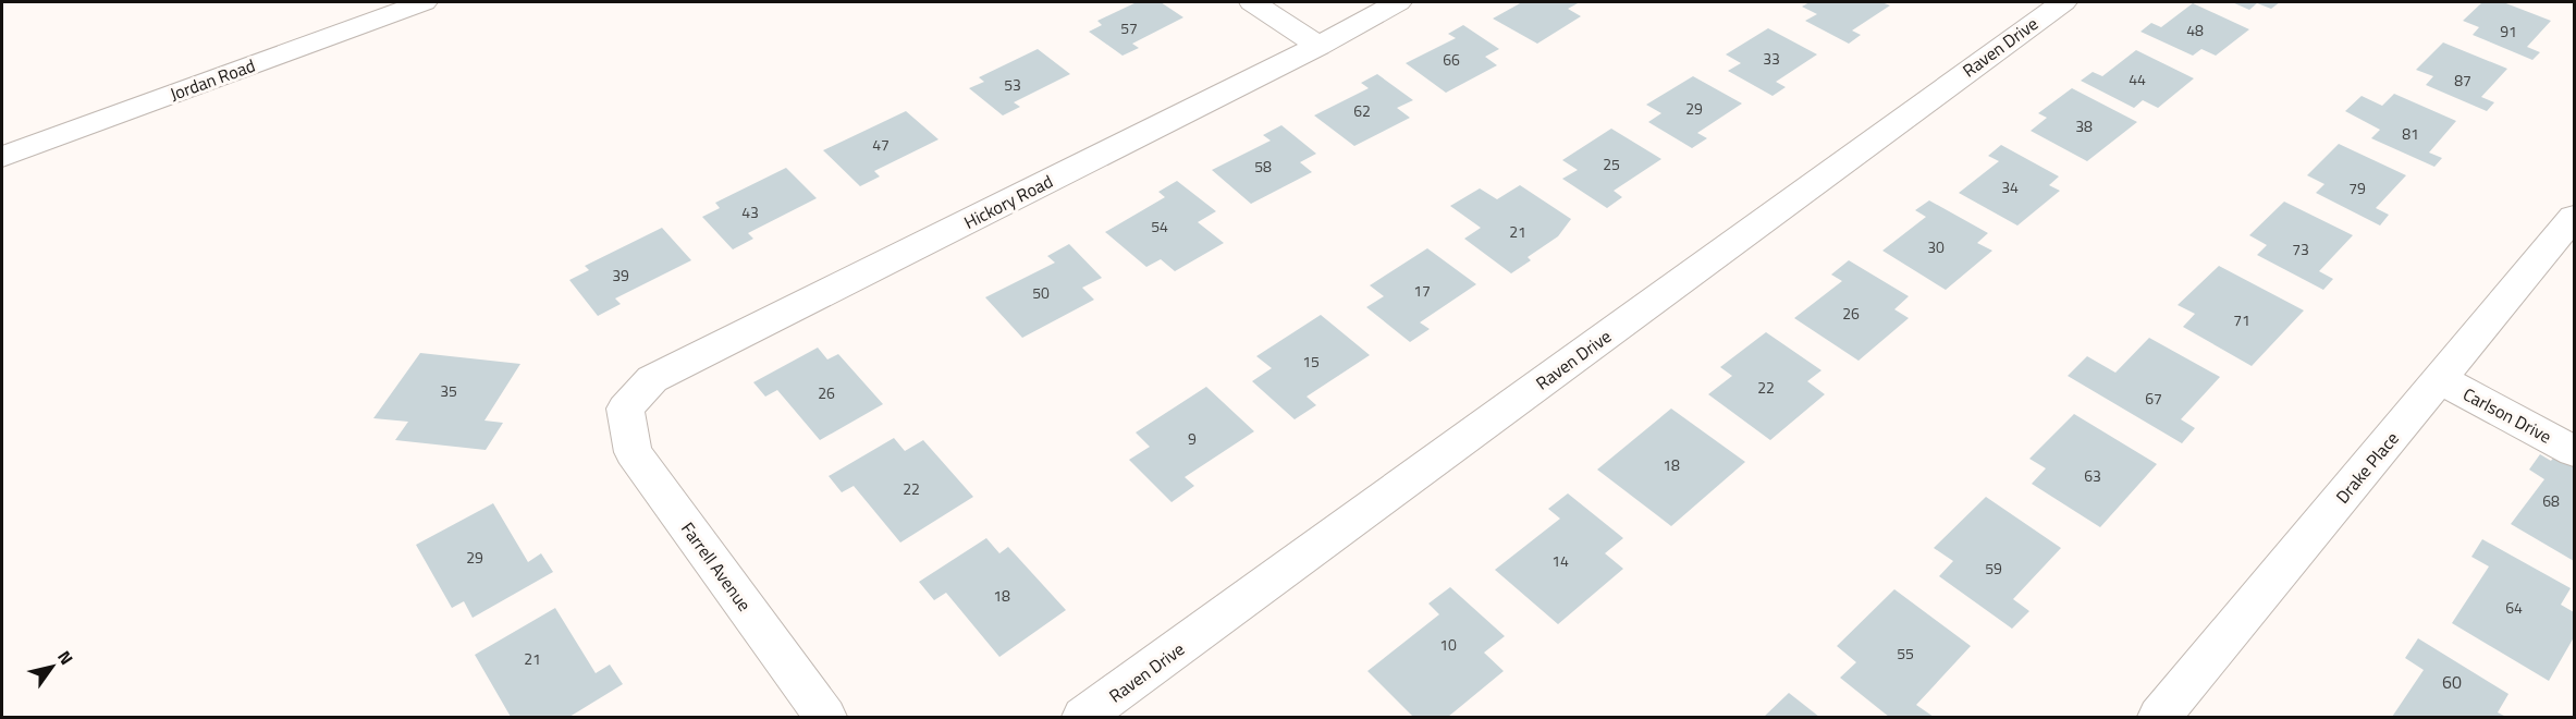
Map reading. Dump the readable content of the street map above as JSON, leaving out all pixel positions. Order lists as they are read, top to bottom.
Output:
{
  "streets": {
    "street": [
      "Raven Drive",
      "Jordan Road",
      "Hickory Road",
      "Carlson Drive",
      "Drake Place",
      "Farrell Avenue"
    ]
  },
  "crossings": [
    ["Hickory Road", "Farrell Avenue"],
    ["Carlson Drive", "Drake Place"]
  ],
  "house_numbers": [
    "57",
    "48",
    "91",
    "33",
    "66",
    "44",
    "87",
    "53",
    "29",
    "62",
    "38",
    "81",
    "47",
    "25",
    "58",
    "34",
    "79",
    "43",
    "54",
    "21",
    "30",
    "73",
    "39",
    "17",
    "50",
    "26",
    "71",
    "15",
    "22",
    "35",
    "26",
    "67",
    "9",
    "18",
    "63",
    "22",
    "68",
    "29",
    "14",
    "59",
    "18",
    "64",
    "10",
    "55",
    "21",
    "60"
  ],
  "north": "top right"
}
